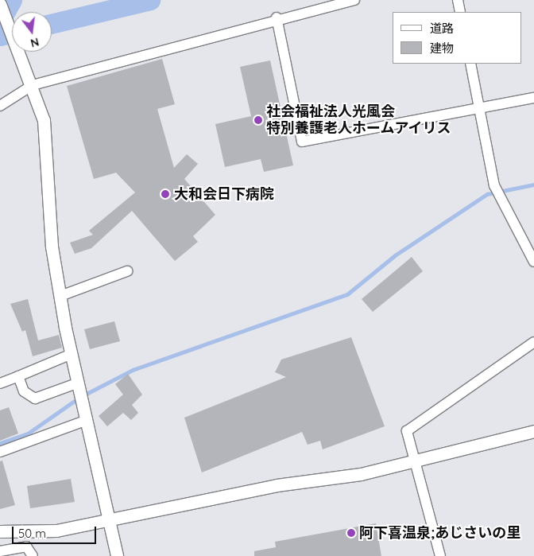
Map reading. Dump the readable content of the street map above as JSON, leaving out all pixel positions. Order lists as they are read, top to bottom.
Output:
{
  "places": ["社会福祉法人光風会 特別養護老人ホームアイリス", "大和会日下病院", "阿下喜温泉;あじさいの里"],
  "legend": ["道路", "建物"],
  "scale_bar": "50 m",
  "north": "bottom"
}
